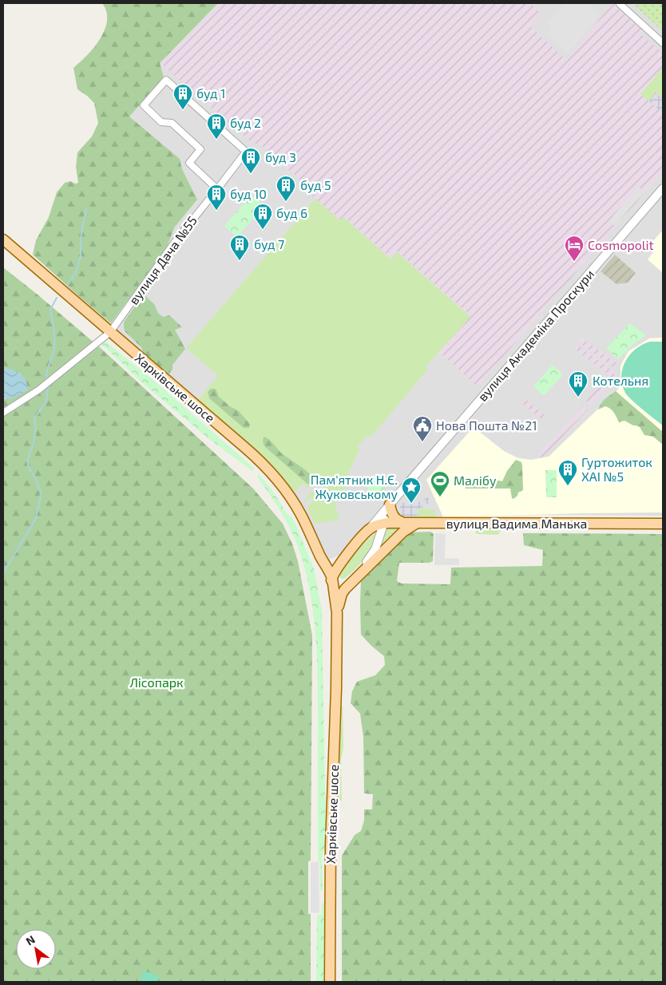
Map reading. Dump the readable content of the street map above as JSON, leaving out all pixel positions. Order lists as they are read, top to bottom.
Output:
{
  "streets": {
    "main road": ["вулиця Академіка Проскури", "Харківське шосе", "вулиця Вадима Манька"],
    "street": ["вулиця Дача №55"]
  },
  "crossings": [
    ["вулиця Дача №55", "Харківське шосе"],
    ["вулиця Академіка Проскури", "Харківське шосе"],
    ["вулиця Академіка Проскури", "вулиця Вадима Манька"]
  ],
  "parks": ["Лісопарк"],
  "places": {
    "building": [
      "буд 1",
      "буд 2",
      "буд 3",
      "буд 5",
      "буд 10",
      "буд 6",
      "буд 7",
      "Котельня",
      "Гуртожиток ХАІ №5"
    ],
    "hotel": ["Cosmopolit"],
    "public building": ["Нова Пошта №21"],
    "sports": ["Малібу"],
    "place": ["Пам'ятник Н.Є. Жуковському"]
  },
  "north": "top left"
}
